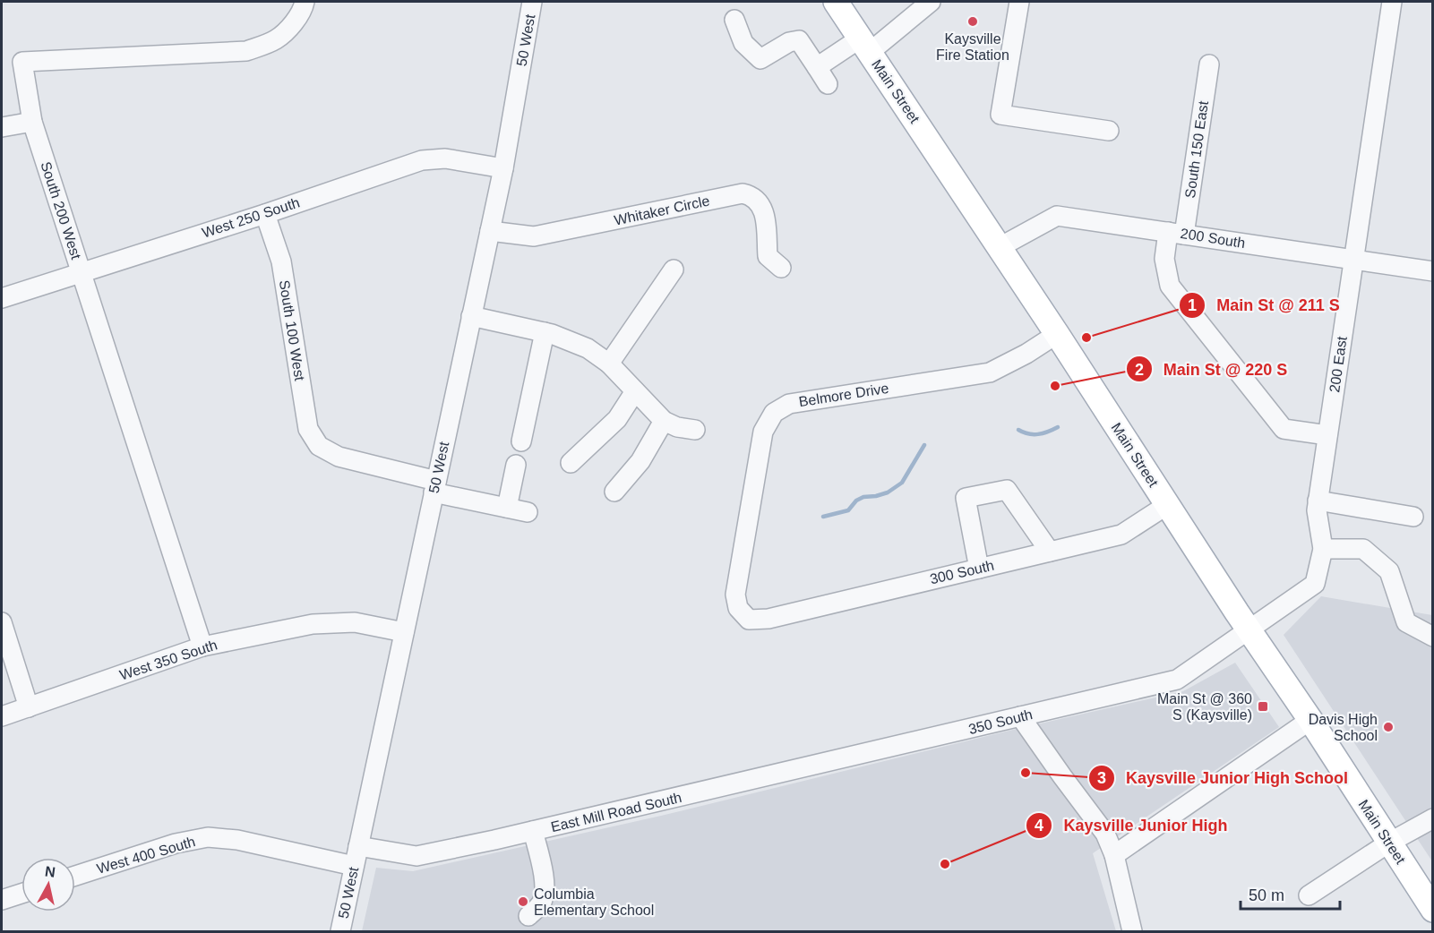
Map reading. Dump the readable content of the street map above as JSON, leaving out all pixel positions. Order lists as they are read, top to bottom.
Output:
{
  "streets": {
    "main road": ["Main Street"],
    "street": [
      "50 West",
      "South 150 East",
      "South 200 West",
      "Whitaker Circle",
      "West 250 South",
      "200 South",
      "South 100 West",
      "200 East",
      "Belmore Drive",
      "300 South",
      "West 350 South",
      "350 South",
      "East Mill Road South",
      "West 400 South"
    ]
  },
  "crossings": [
    ["50 West", "Whitaker Circle"],
    ["50 West", "West 250 South"],
    ["50 West", "South 100 West"],
    ["50 West", "West 350 South"],
    ["50 West", "East Mill Road South"],
    ["50 West", "West 400 South"],
    ["Main Street", "200 South"],
    ["Main Street", "200 East"],
    ["Main Street", "Belmore Drive"],
    ["Main Street", "300 South"],
    ["Main Street", "350 South"],
    ["South 150 East", "200 South"],
    ["South 150 East", "200 East"],
    ["South 200 West", "West 250 South"],
    ["South 200 West", "West 350 South"],
    ["West 250 South", "South 100 West"],
    ["200 South", "200 East"],
    ["200 East", "350 South"],
    ["Belmore Drive", "300 South"],
    ["350 South", "East Mill Road South"]
  ],
  "places": {
    "other": [
      "Kaysville Fire Station",
      "Main St @ 211 S",
      "Main St @ 220 S",
      "Davis High School",
      "Kaysville Junior High School",
      "Kaysville Junior High",
      "Columbia Elementary School"
    ],
    "transit": ["Main St @ 360 S (Kaysville)"]
  },
  "scale_bar": "50 m",
  "north": "top"
}
